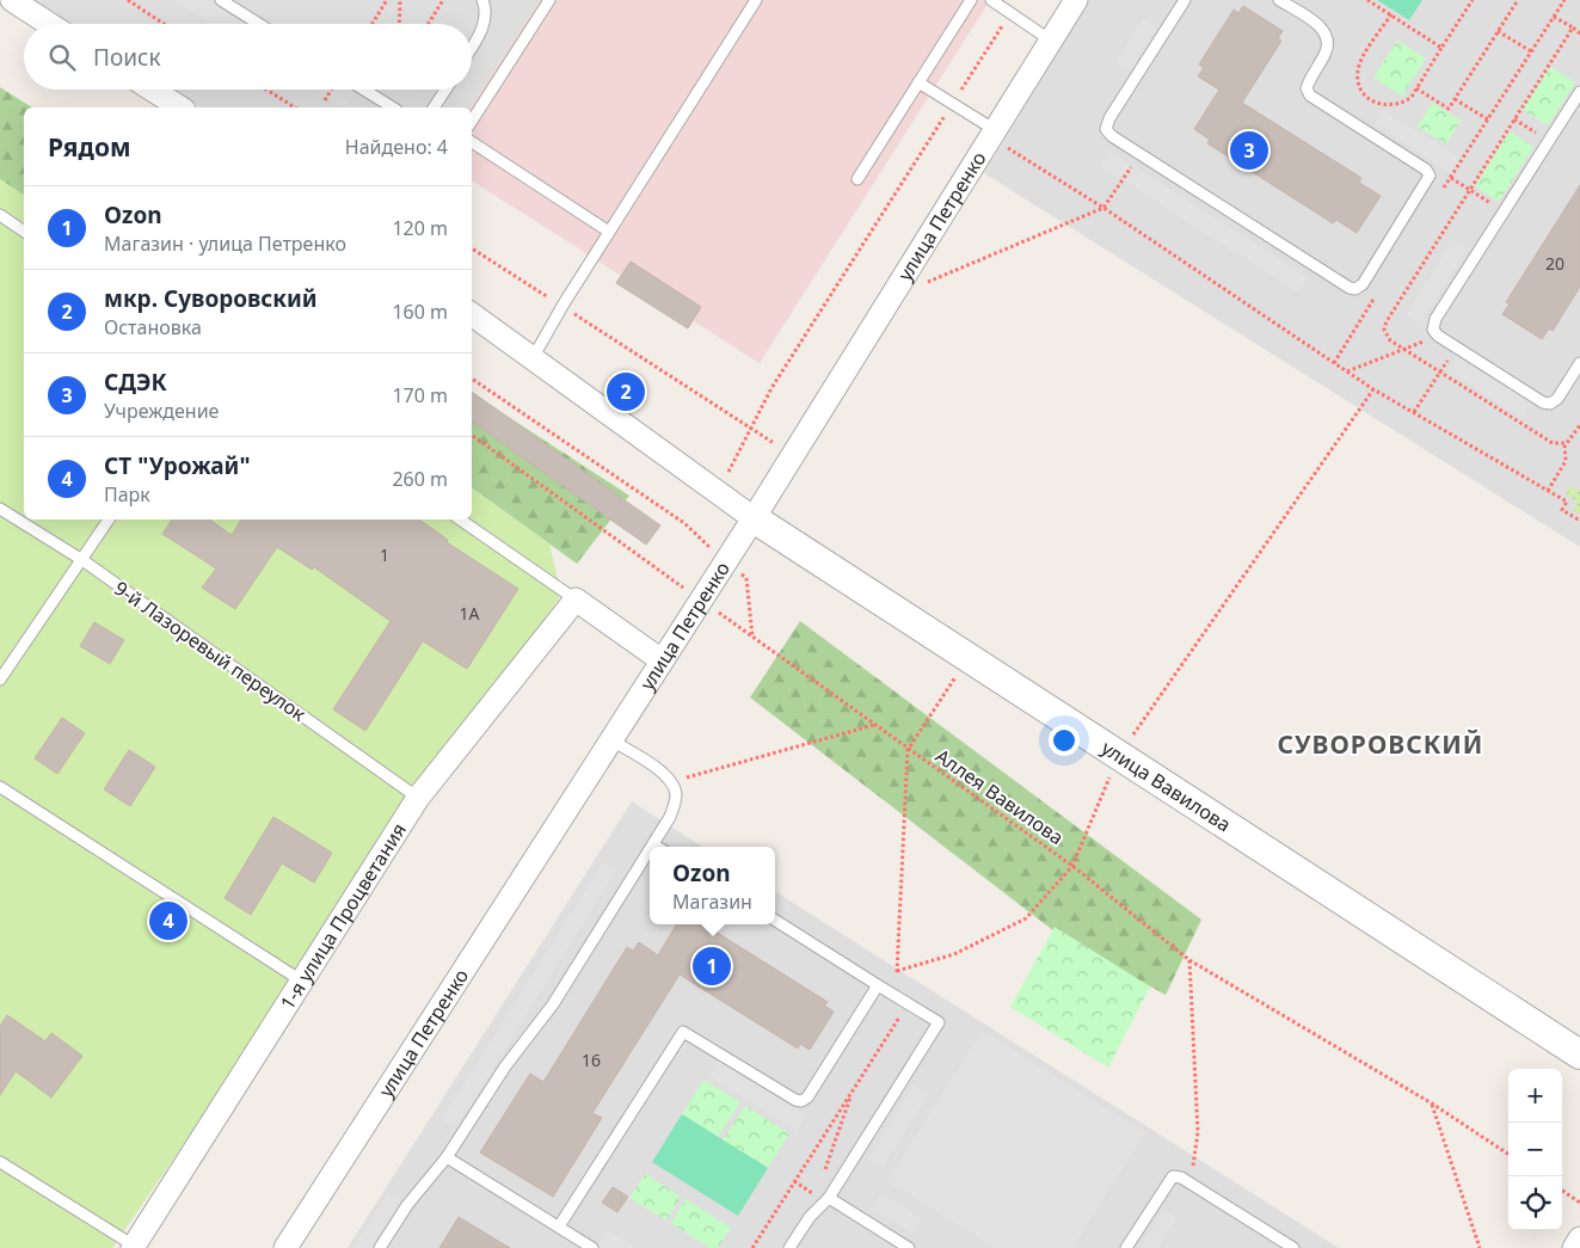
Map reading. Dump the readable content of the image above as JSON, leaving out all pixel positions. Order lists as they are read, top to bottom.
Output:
{
  "streets": {
    "street": ["улица Петренко", "улица Вавилова", "1-я улица Процветания"],
    "lane": ["9-й Лазоревый переулок"],
    "path": ["Аллея Вавилова"]
  },
  "crossings": [
    ["улица Петренко", "улица Вавилова"],
    ["улица Петренко", "Аллея Вавилова"],
    ["9-й Лазоревый переулок", "1-я улица Процветания"]
  ],
  "districts": ["СУВОРОВСКИЙ"],
  "house_numbers": [
    "20",
    "1",
    "1А",
    "16"
  ],
  "page": {
    "search": "Поиск",
    "heading": ["Рядом", "Найдено: 4"],
    "pins": [
      "3",
      "2",
      "4",
      "1"
    ],
    "list": [
      {
        "mark": "1",
        "name": "Ozon",
        "note": "Магазин · улица Петренко",
        "value": "120 m"
      },
      {
        "mark": "2",
        "name": "мкр. Суворовский",
        "note": "Остановка",
        "value": "160 m"
      },
      {
        "mark": "3",
        "name": "СДЭК",
        "note": "Учреждение",
        "value": "170 m"
      },
      {
        "mark": "4",
        "name": "СТ \"Урожай\"",
        "note": "Парк",
        "value": "260 m"
      }
    ],
    "popup": ["Ozon", "Магазин"],
    "map_buttons": ["+", "−"]
  }
}
